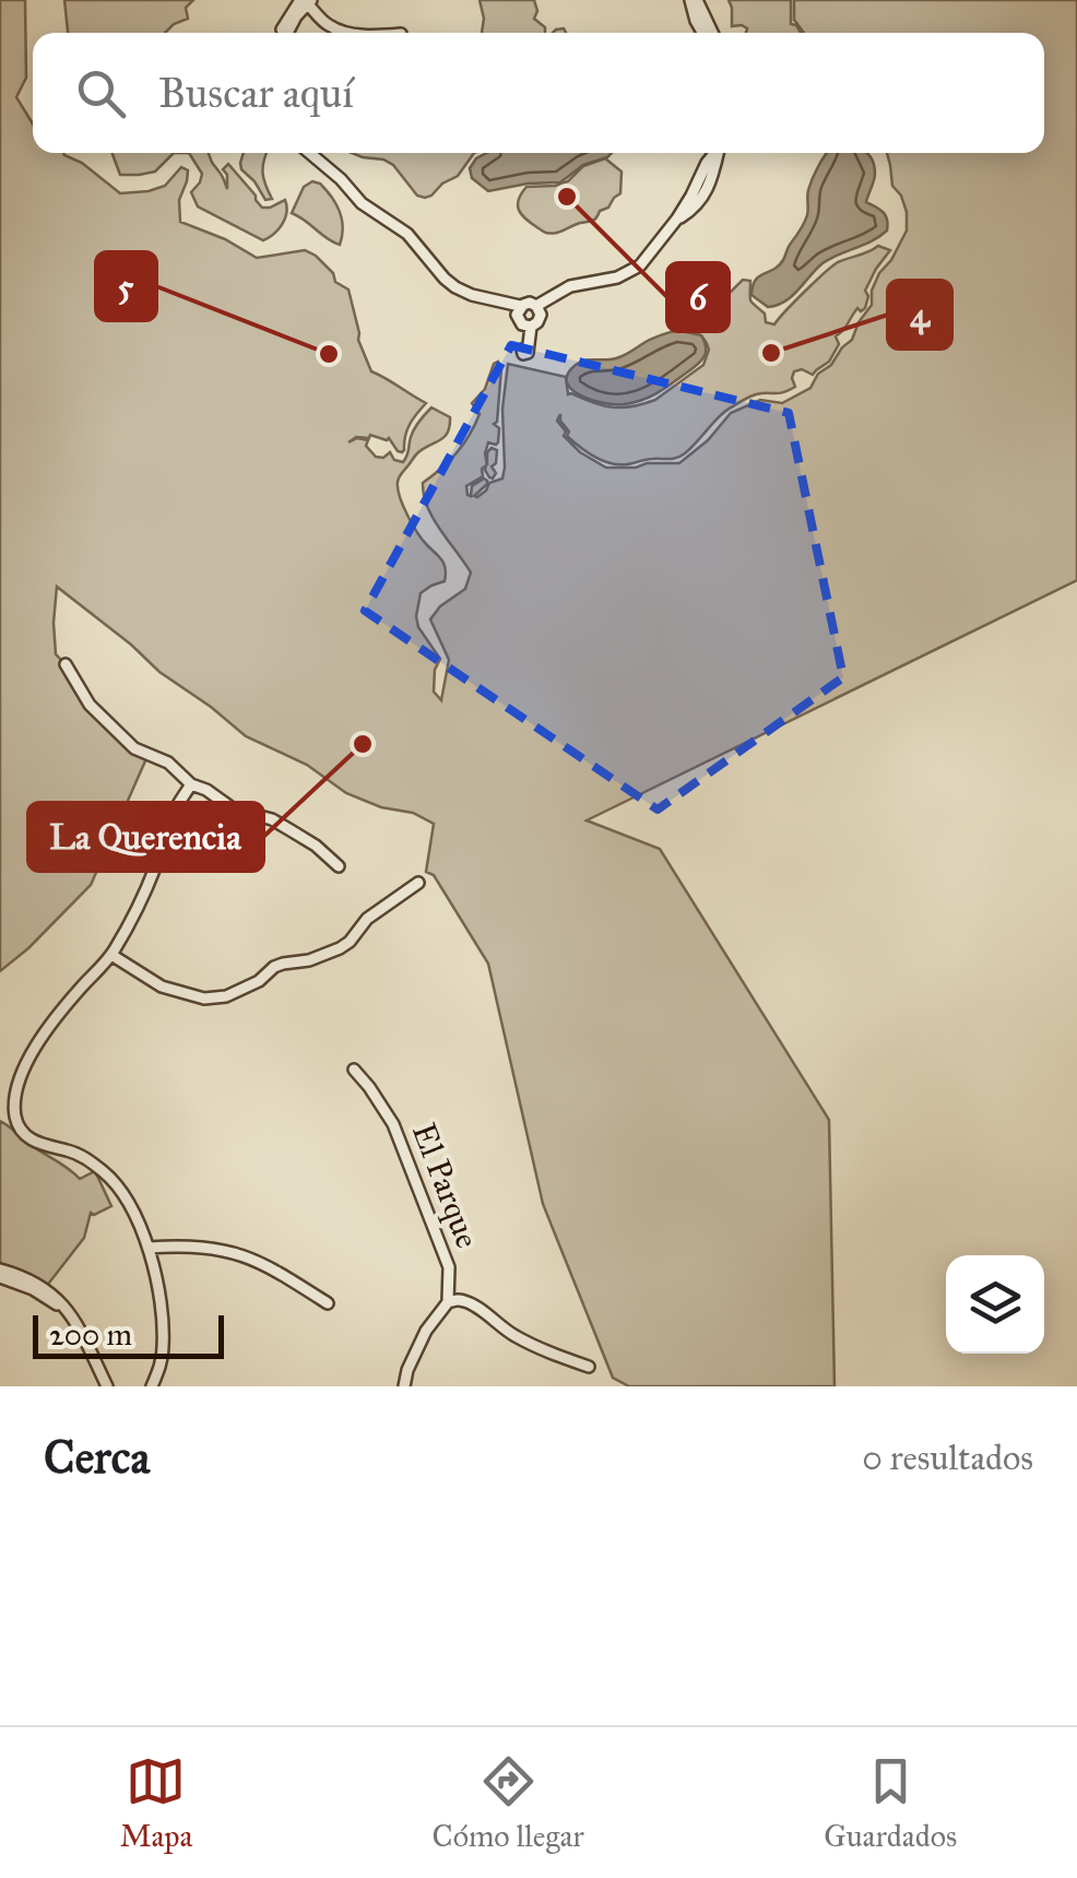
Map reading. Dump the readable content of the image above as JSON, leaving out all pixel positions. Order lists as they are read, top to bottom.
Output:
{
  "streets": {
    "street": ["El Parque"]
  },
  "places": [
    "6",
    "4",
    "5",
    "La Querencia"
  ],
  "scale_bar": "200 m",
  "page": {
    "search": "Buscar aquí",
    "scale": "200 m",
    "heading": ["Cerca", "0 resultados"],
    "nav": ["Mapa", "Cómo llegar", "Guardados"]
  }
}
